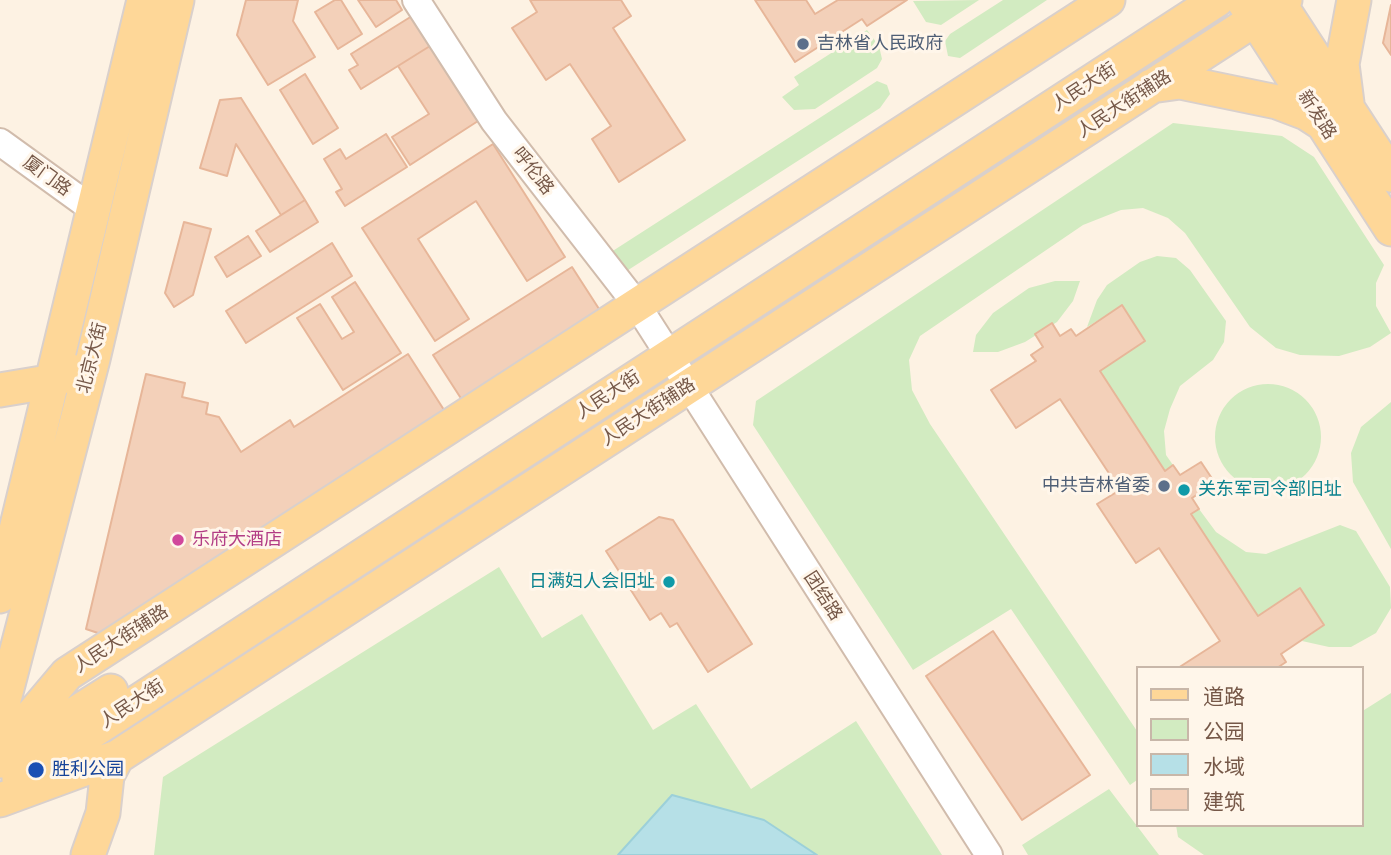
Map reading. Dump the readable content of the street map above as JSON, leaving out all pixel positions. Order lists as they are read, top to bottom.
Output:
{
  "streets": {
    "main road": [
      "人民大街",
      "人民大街辅路",
      "新发路",
      "北京大街"
    ],
    "street": ["呼伦路", "厦门路", "团结路"]
  },
  "crossings": [
    ["人民大街", "呼伦路"],
    ["人民大街", "团结路"],
    ["人民大街辅路", "新发路"],
    ["人民大街辅路", "呼伦路"],
    ["人民大街辅路", "团结路"],
    ["呼伦路", "团结路"],
    ["厦门路", "北京大街"]
  ],
  "places": [
    "吉林省人民政府",
    "中共吉林省委",
    "关东军司令部旧址",
    "乐府大酒店",
    "日满妇人会旧址",
    "胜利公园"
  ],
  "legend": [
    "道路",
    "公园",
    "水域",
    "建筑"
  ]
}
